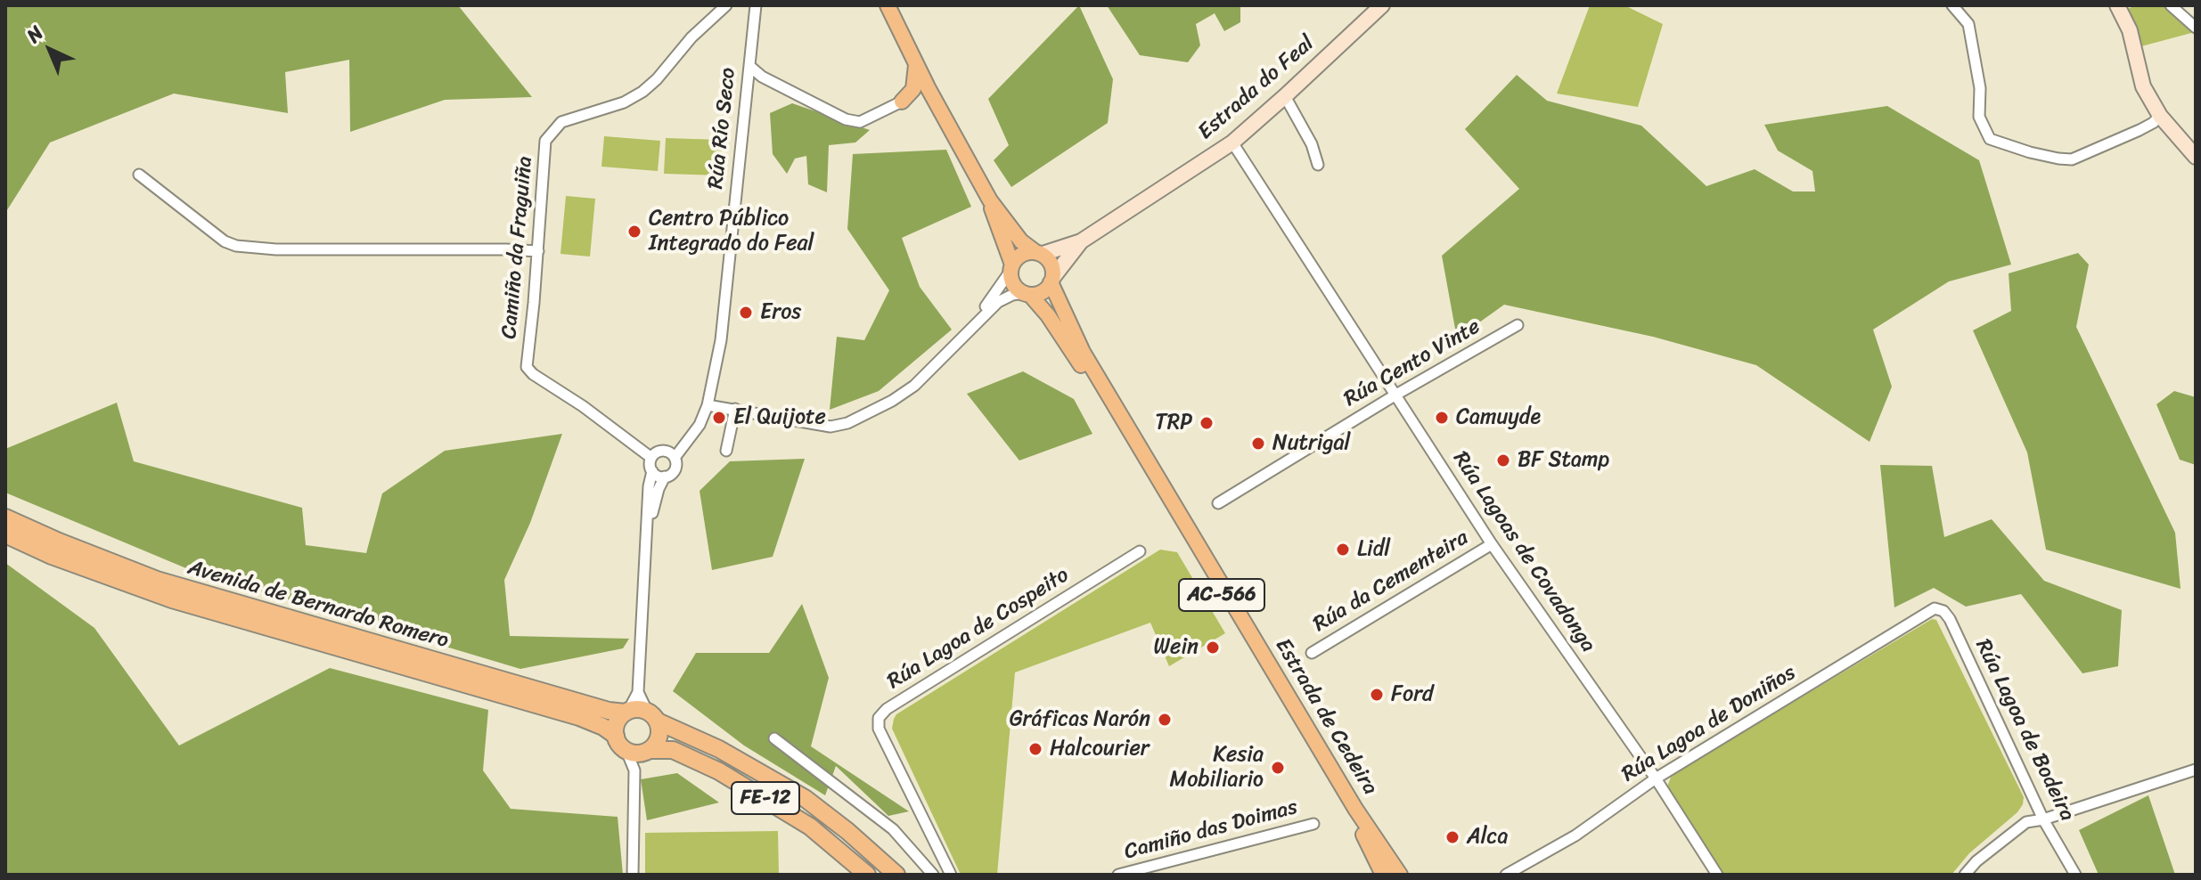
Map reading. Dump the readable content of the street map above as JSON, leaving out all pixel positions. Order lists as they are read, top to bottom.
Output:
{
  "streets": {
    "highway": ["Avenida de Bernardo Romero", "FE-12"],
    "main road": ["Estrada do Feal", "AC-566", "Estrada de Cedeira"],
    "street": [
      "Rúa Río Seco",
      "Camiño da Fraguiña",
      "Rúa Cento Vinte",
      "Rúa Lagoas de Covadonga",
      "Rúa da Cementeira",
      "Rúa Lagoa de Cospeito",
      "Rúa Lagoa de Doniños",
      "Rúa Lagoa de Bodeira",
      "Camiño das Doimas"
    ]
  },
  "crossings": [
    ["Estrada do Feal", "Rúa Lagoas de Covadonga"],
    ["Estrada do Feal", "Estrada de Cedeira"],
    ["Rúa Río Seco", "Camiño da Fraguiña"],
    ["Rúa Cento Vinte", "Rúa Lagoas de Covadonga"],
    ["Rúa Lagoas de Covadonga", "Rúa da Cementeira"],
    ["Rúa Lagoas de Covadonga", "Rúa Lagoa de Doniños"],
    ["Avenida de Bernardo Romero", "FE-12"],
    ["Rúa Lagoa de Doniños", "Rúa Lagoa de Bodeira"]
  ],
  "places": [
    "Centro Público Integrado do Feal",
    "Eros",
    "El Quijote",
    "Camuyde",
    "TRP",
    "Nutrigal",
    "BF Stamp",
    "Lidl",
    "Wein",
    "Ford",
    "Gráficas Narón",
    "Halcourier",
    "Kesia Mobiliario",
    "Alca"
  ],
  "north": "top left"
}
